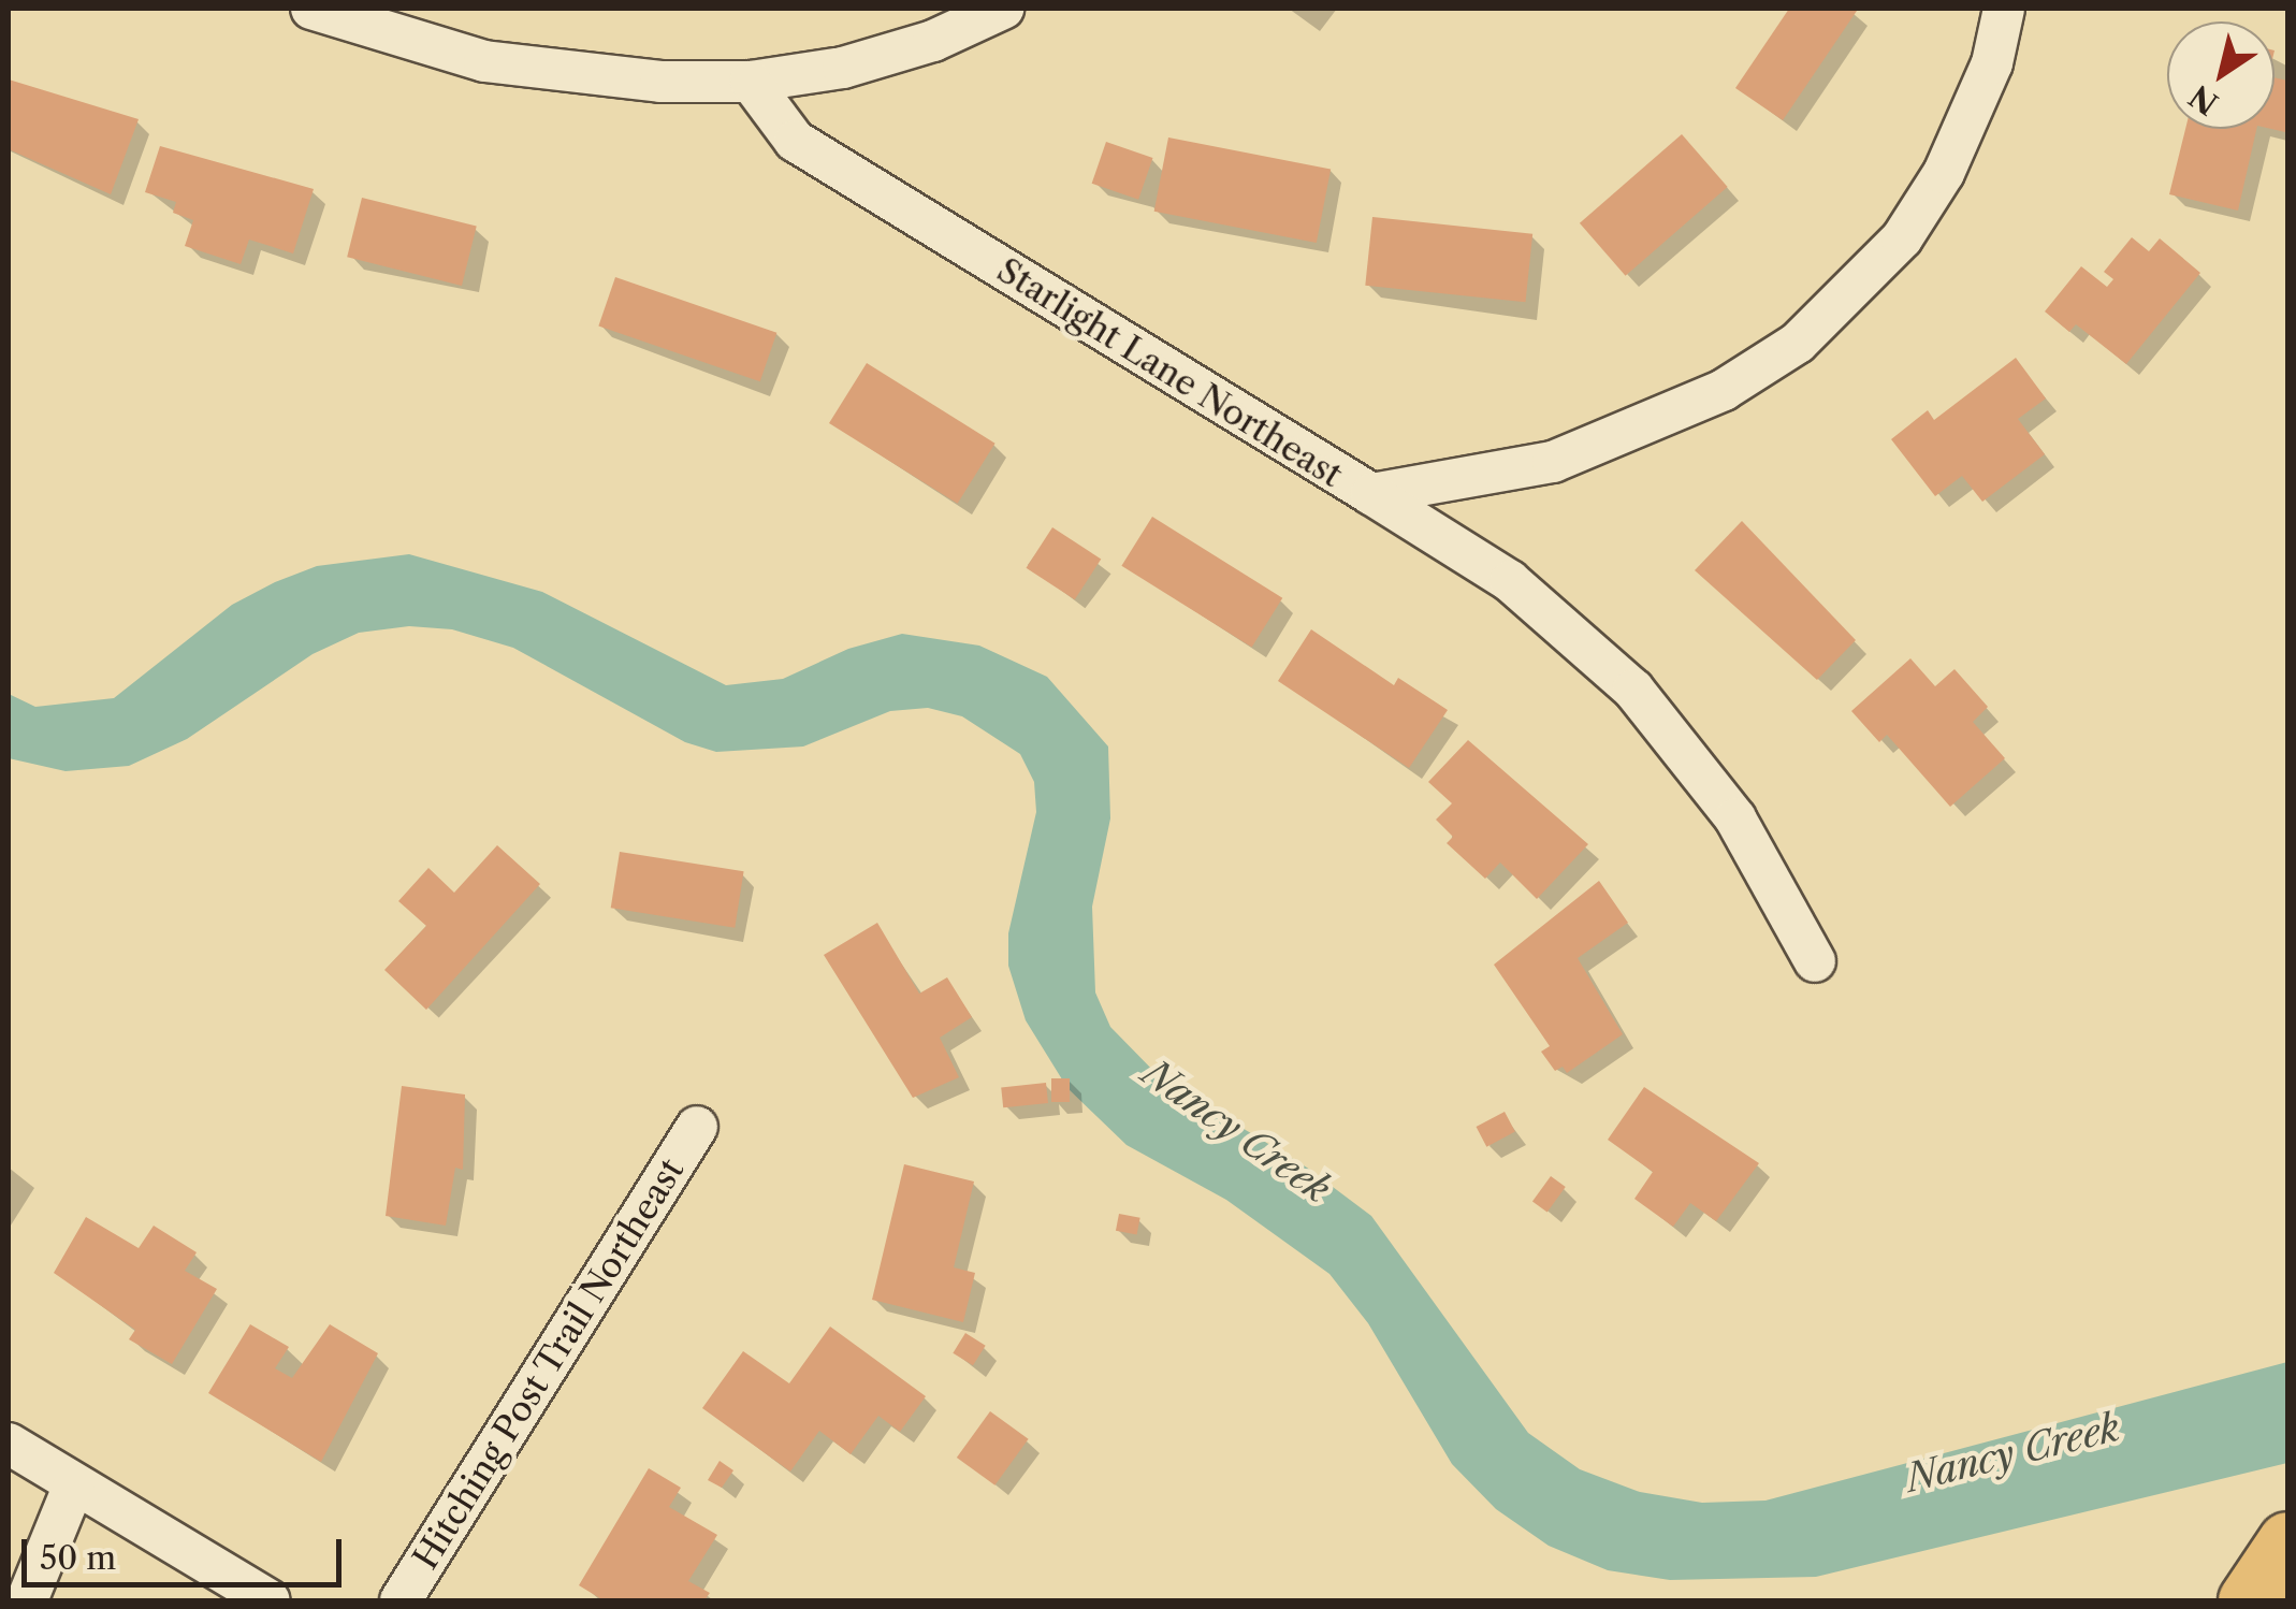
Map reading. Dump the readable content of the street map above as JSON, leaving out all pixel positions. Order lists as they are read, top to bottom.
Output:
{
  "streets": {
    "street": ["Starlight Lane Northeast", "Hitching Post Trail Northeast"]
  },
  "water": ["Nancy Creek"],
  "scale_bar": "50 m",
  "north": "bottom left"
}
